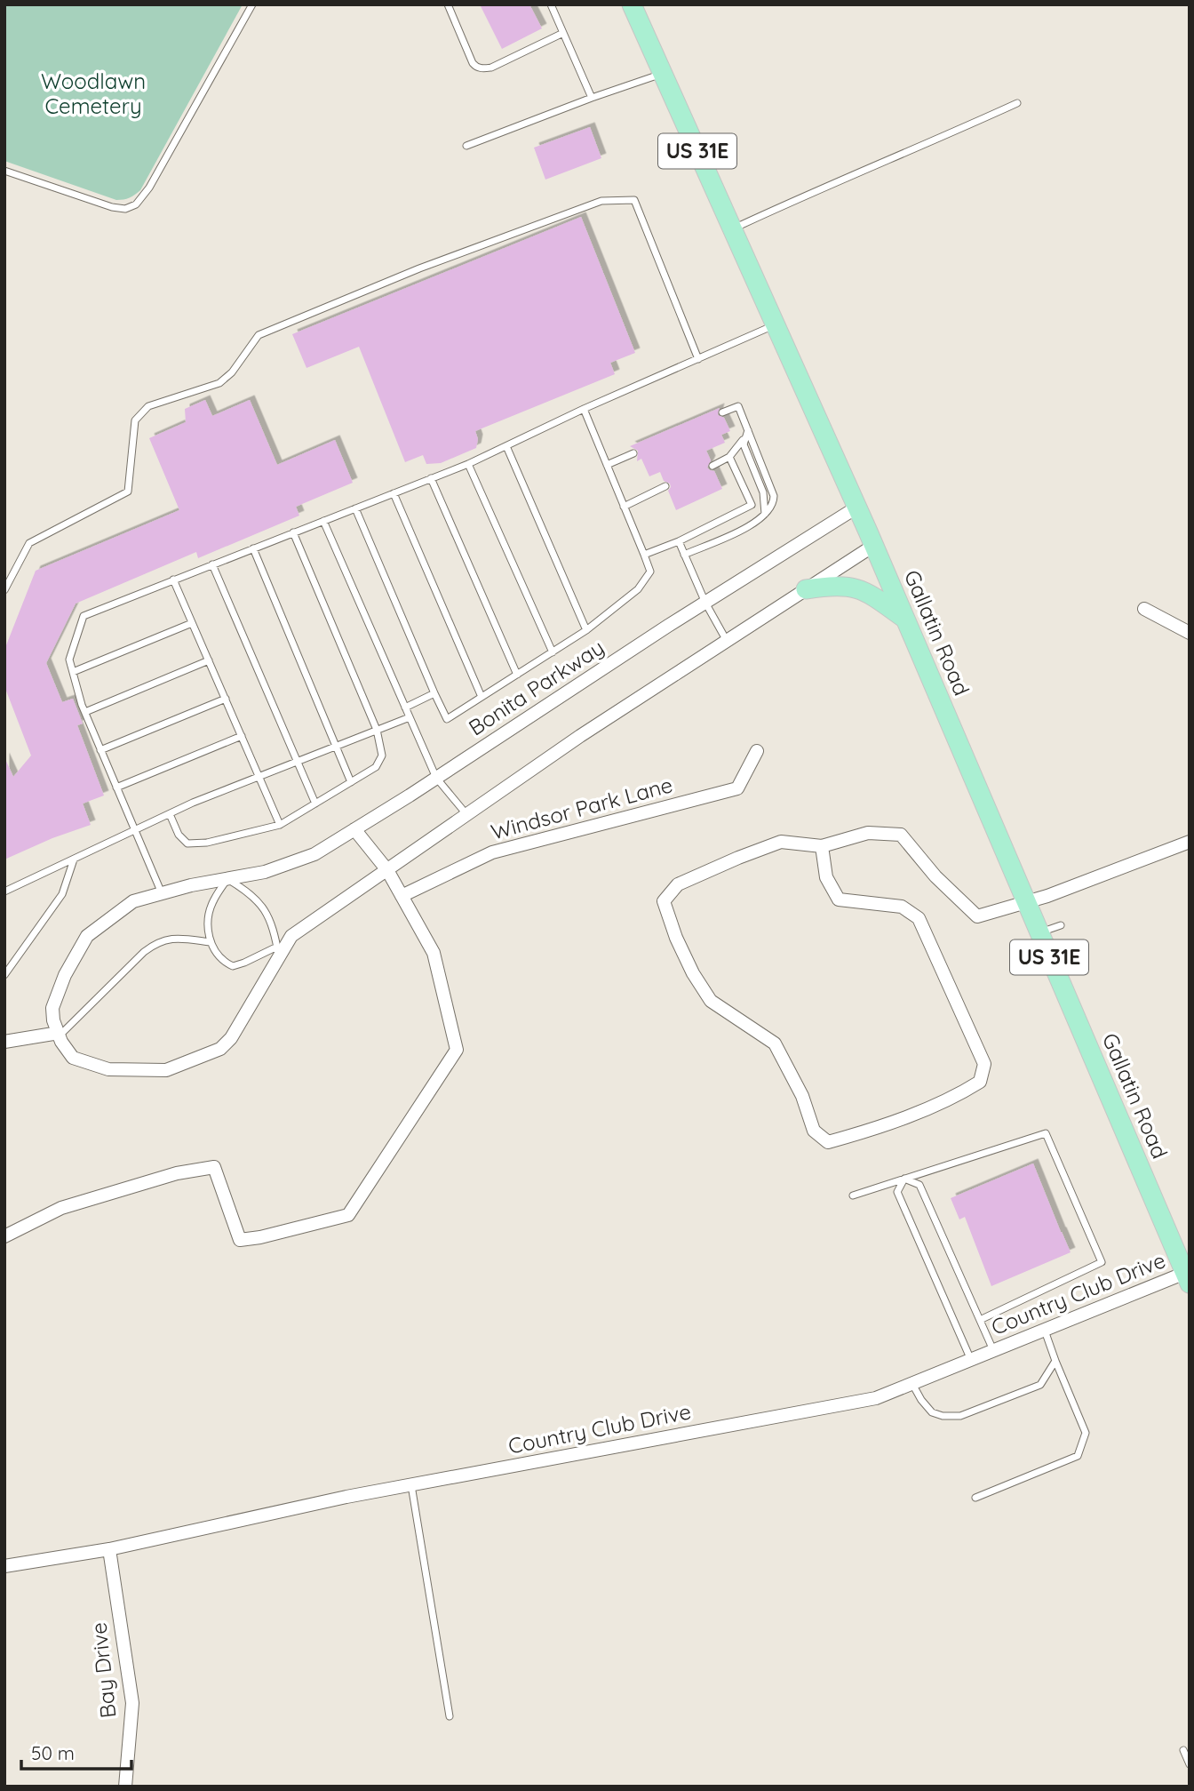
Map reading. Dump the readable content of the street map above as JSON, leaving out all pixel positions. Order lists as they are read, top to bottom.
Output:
{
  "streets": {
    "main road": ["US 31E", "Gallatin Road"],
    "street": [
      "Bonita Parkway",
      "Windsor Park Lane",
      "Country Club Drive",
      "Bay Drive"
    ]
  },
  "crossings": [
    ["Gallatin Road", "Bonita Parkway"],
    ["Gallatin Road", "Country Club Drive"],
    ["Country Club Drive", "Bay Drive"]
  ],
  "parks": ["Woodlawn Cemetery"],
  "scale_bar": "50 m"
}
